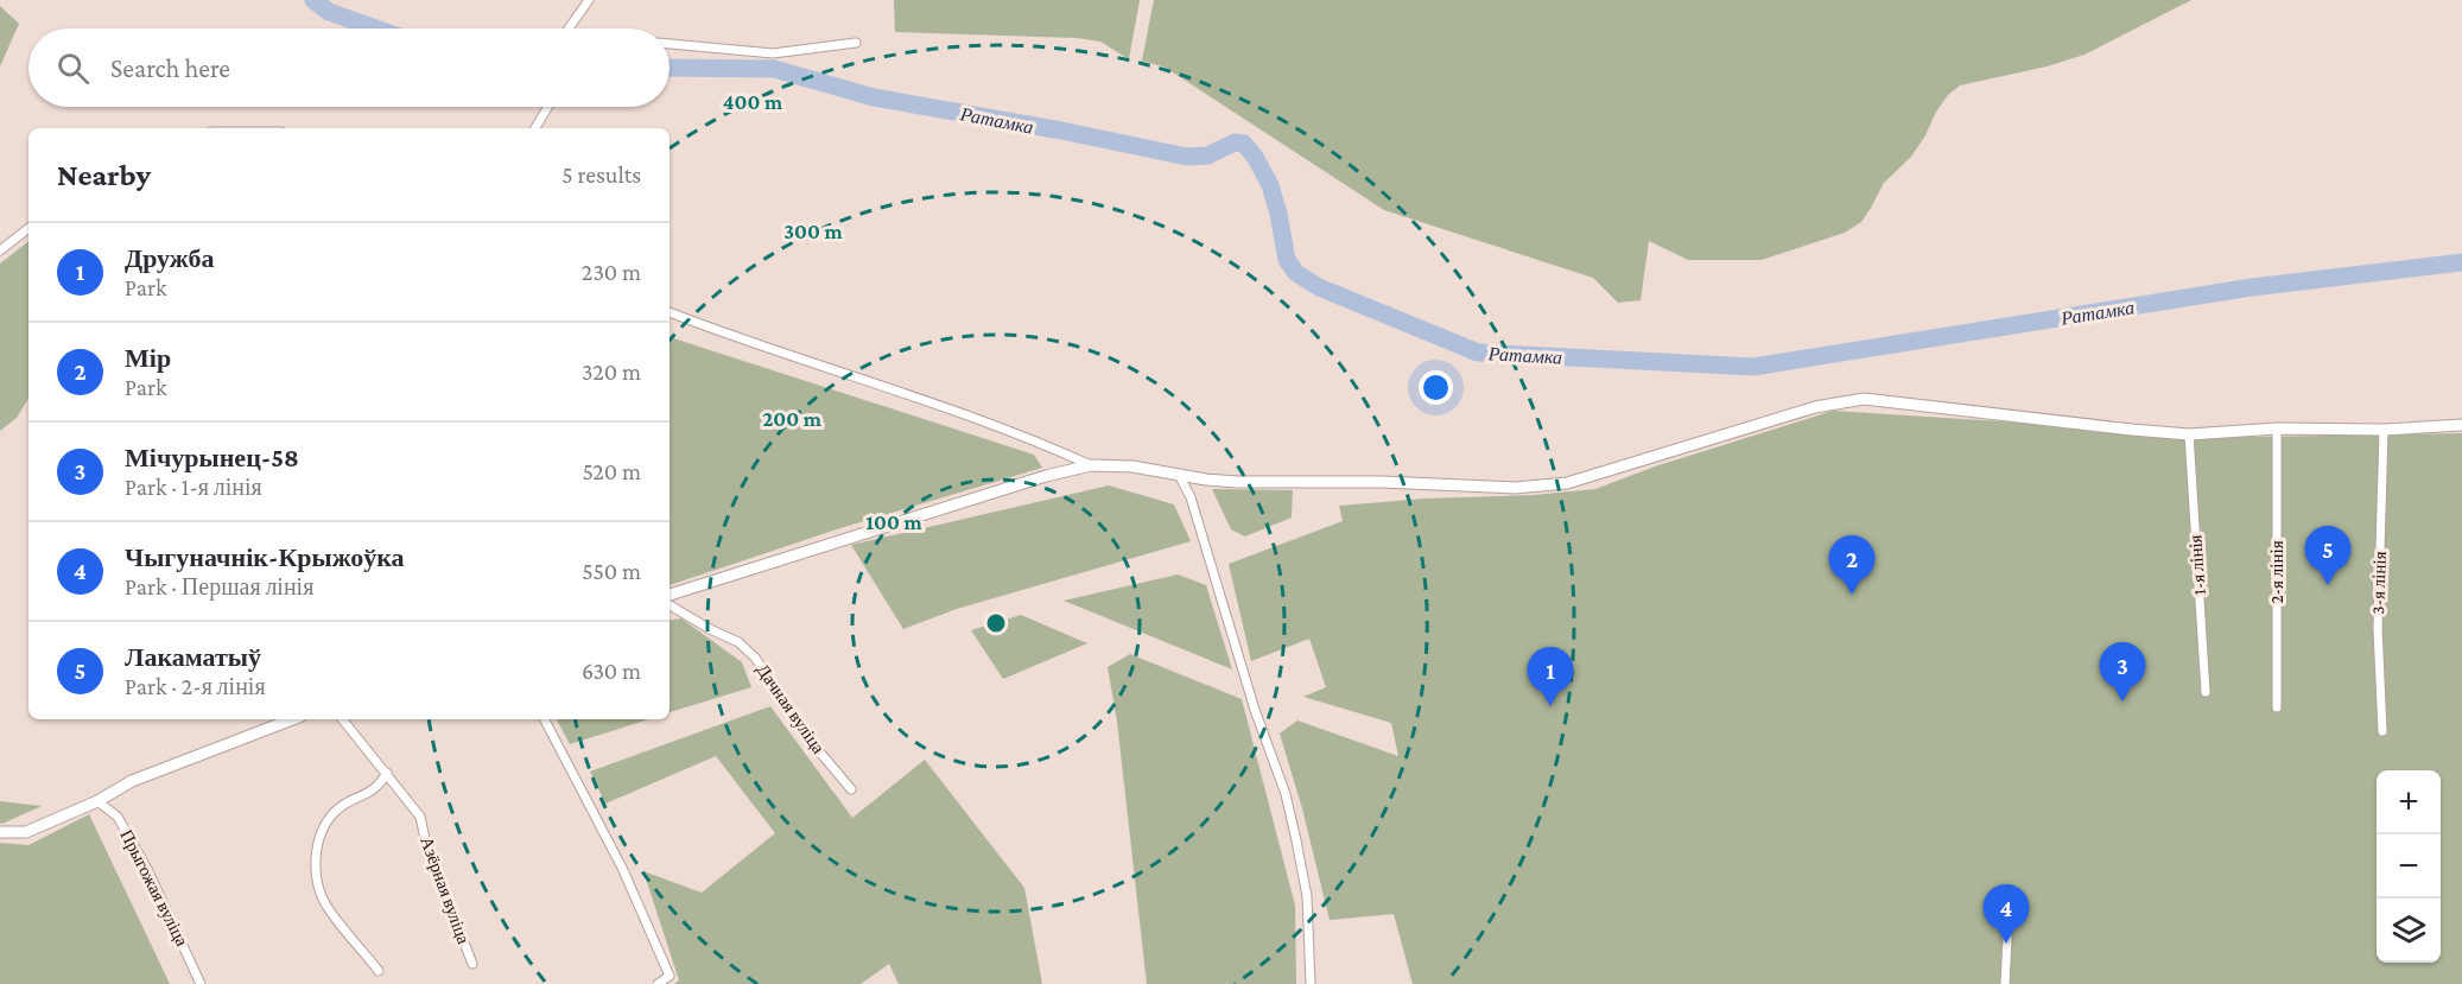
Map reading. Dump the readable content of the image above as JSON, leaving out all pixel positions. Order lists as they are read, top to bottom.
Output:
{
  "streets": {
    "street": [
      "1-я лінія",
      "2-я лінія",
      "3-я лінія",
      "Дачная вуліца",
      "Прыгожая вуліца",
      "Азёрная вуліца"
    ]
  },
  "water": ["Ратамка"],
  "page": {
    "search": "Search here",
    "heading": ["Nearby", "5 results"],
    "list": [
      {
        "mark": "1",
        "name": "Дружба",
        "note": "Park",
        "value": "230 m"
      },
      {
        "mark": "2",
        "name": "Мір",
        "note": "Park",
        "value": "320 m"
      },
      {
        "mark": "3",
        "name": "Мічурынец-58",
        "note": "Park · 1-я лінія",
        "value": "520 m"
      },
      {
        "mark": "4",
        "name": "Чыгуначнік-Крыжоўка",
        "note": "Park · Першая лінія",
        "value": "550 m"
      },
      {
        "mark": "5",
        "name": "Лакаматыў",
        "note": "Park · 2-я лінія",
        "value": "630 m"
      }
    ],
    "pins": [
      "5",
      "2",
      "3",
      "1",
      "4"
    ],
    "map_buttons": ["+", "−"]
  },
  "rings": [
    "400 m",
    "300 m",
    "200 m",
    "100 m"
  ]
}
